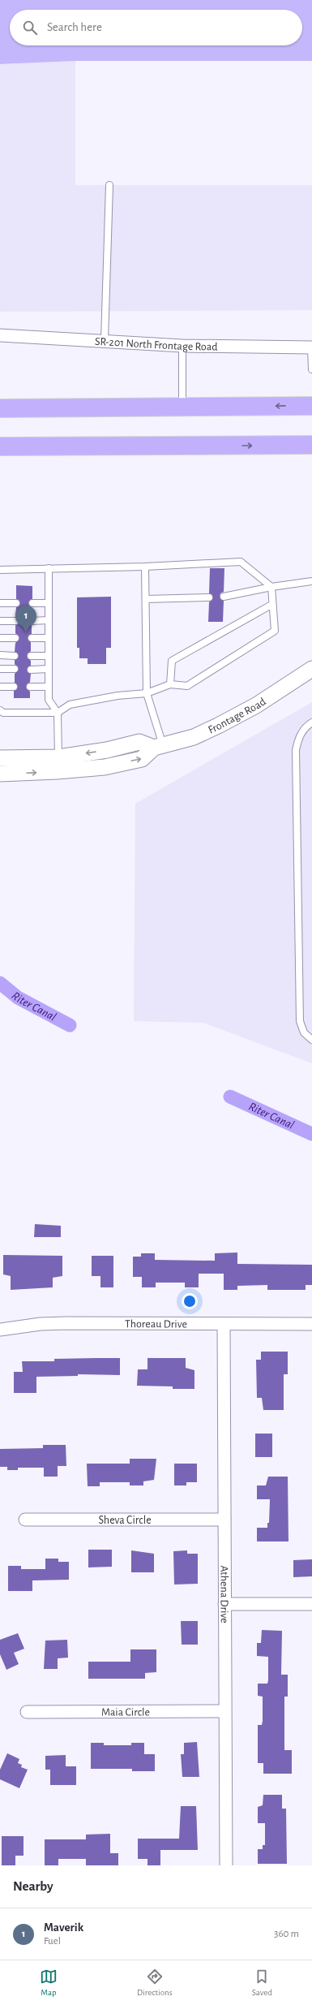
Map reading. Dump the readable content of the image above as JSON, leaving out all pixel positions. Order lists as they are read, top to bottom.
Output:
{
  "streets": {
    "street": [
      "SR-201 North Frontage Road",
      "Frontage Road",
      "Thoreau Drive",
      "Sheva Circle",
      "Athena Drive",
      "Maia Circle"
    ]
  },
  "crossings": [
    ["Thoreau Drive", "Athena Drive"],
    ["Sheva Circle", "Athena Drive"],
    ["Athena Drive", "Maia Circle"]
  ],
  "water": ["Riter Canal"],
  "page": {
    "search": "Search here",
    "pins": "1",
    "heading": "Nearby",
    "list": [
      {
        "mark": "1",
        "name": "Maverik",
        "note": "Fuel",
        "value": "360 m"
      }
    ],
    "nav": ["Map", "Directions", "Saved"]
  }
}
